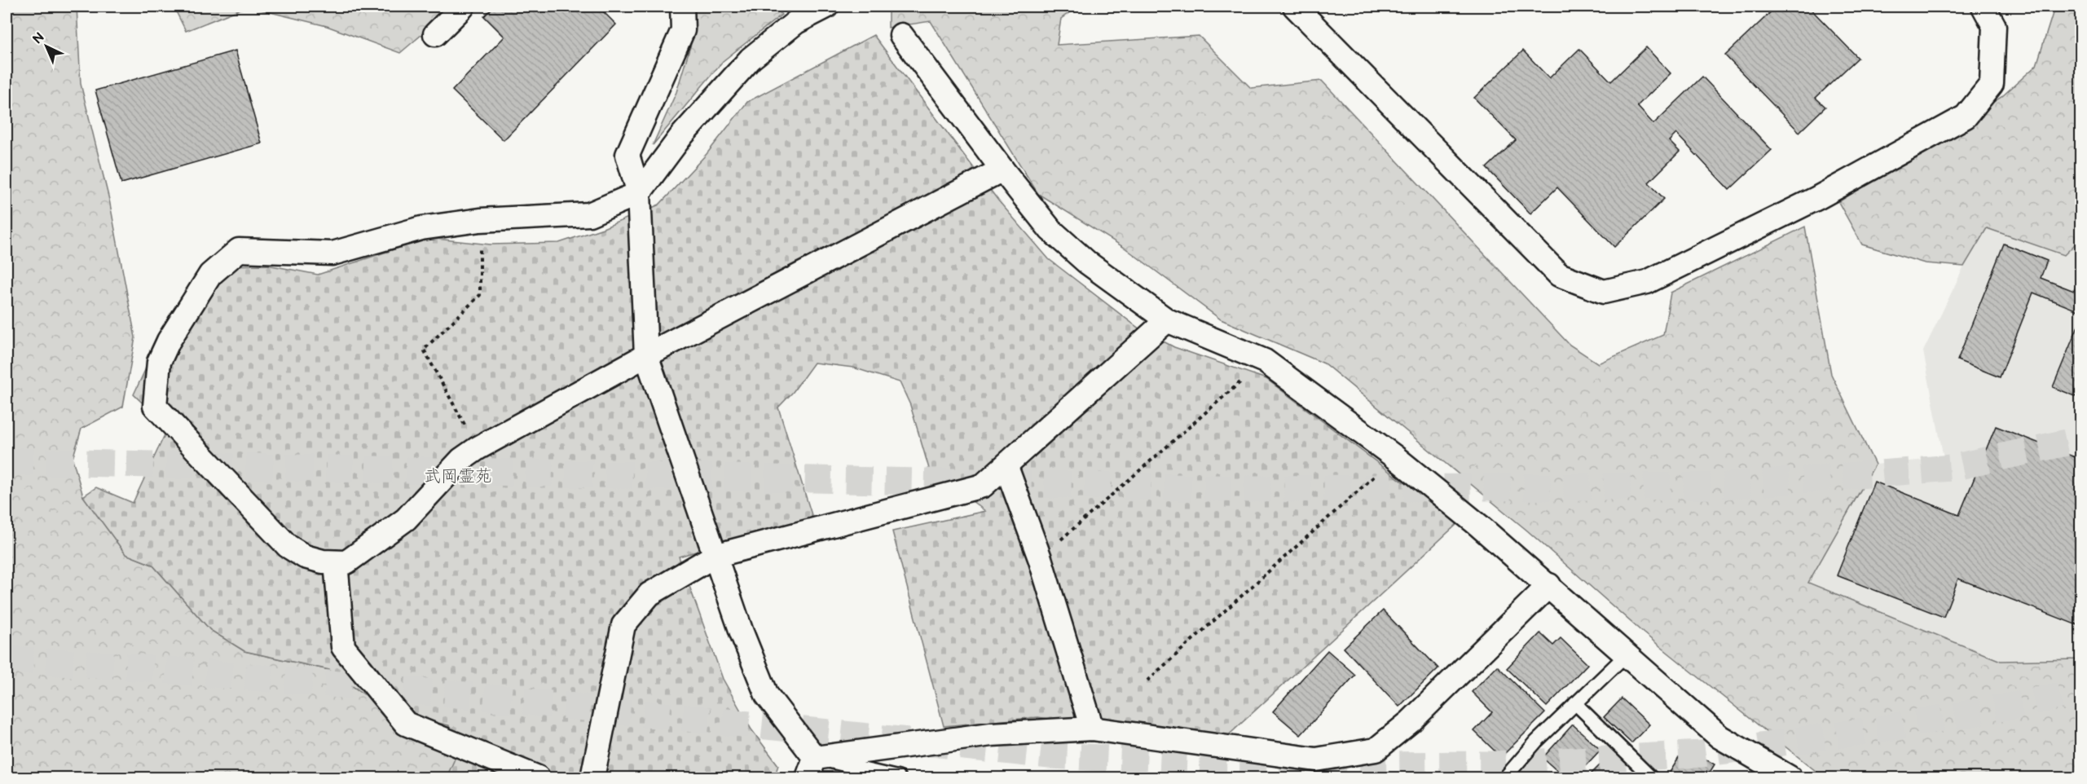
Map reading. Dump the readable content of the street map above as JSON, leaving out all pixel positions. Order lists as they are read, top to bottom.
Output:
{
  "parks": ["武岡霊苑"],
  "north": "top left"
}
